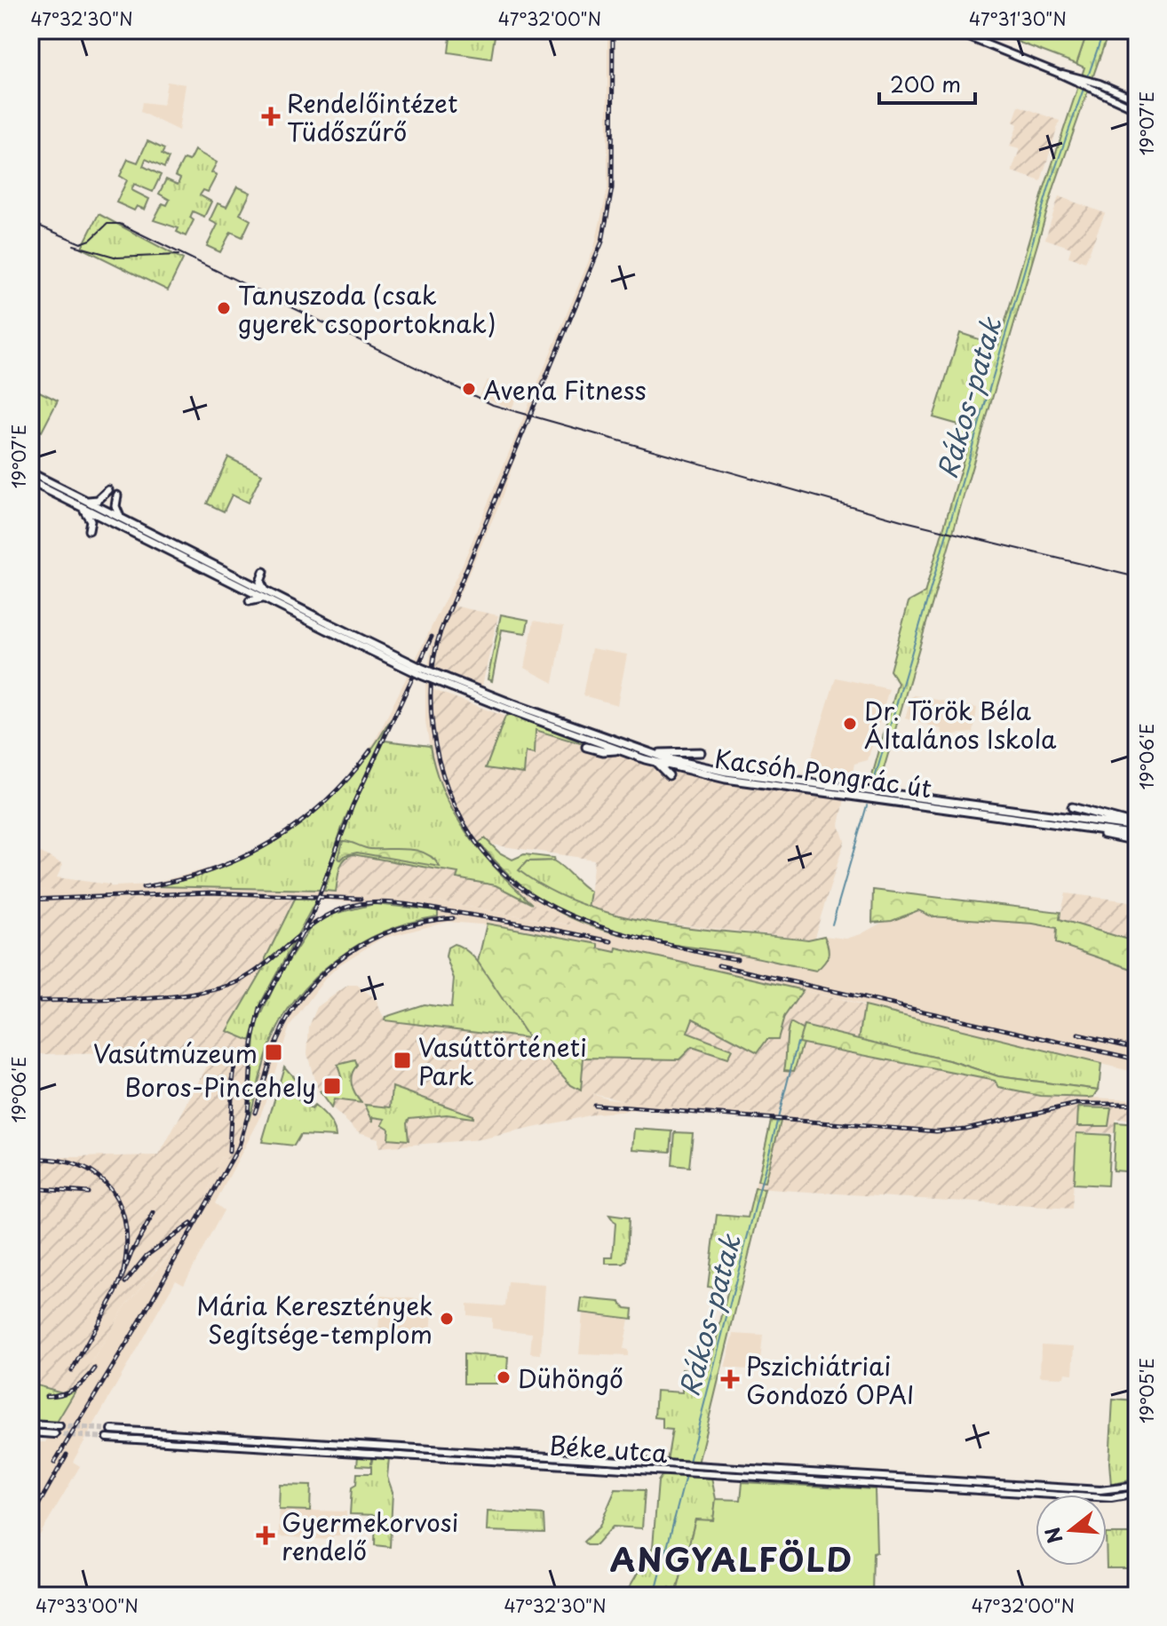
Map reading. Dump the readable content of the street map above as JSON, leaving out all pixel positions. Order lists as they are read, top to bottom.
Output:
{
  "streets": {
    "main road": ["Kacsóh Pongrác út", "Béke utca"]
  },
  "districts": ["ANGYALFÖLD"],
  "water": ["Rákos-patak"],
  "places": {
    "health": ["Rendelőintézet Tüdőszűrő", "Pszichiátriai Gondozó OPAI", "Gyermekorvosi rendelő"],
    "other": [
      "Tanuszoda (csak gyerek csoportoknak)",
      "Avena Fitness",
      "Dr. Török Béla Általános Iskola",
      "Mária Keresztények Segítsége-templom",
      "Dühöngő"
    ],
    "transit": ["Vasútmúzeum", "Vasúttörténeti Park", "Boros-Pincehely"]
  },
  "scale_bar": "200 m",
  "north": "left",
  "coordinates": [
    "47°32'30\"N",
    "47°32'00\"N",
    "47°31'30\"N",
    "19°07'E",
    "19°06'E",
    "19°05'E",
    "47°33'00\"N"
  ]
}
